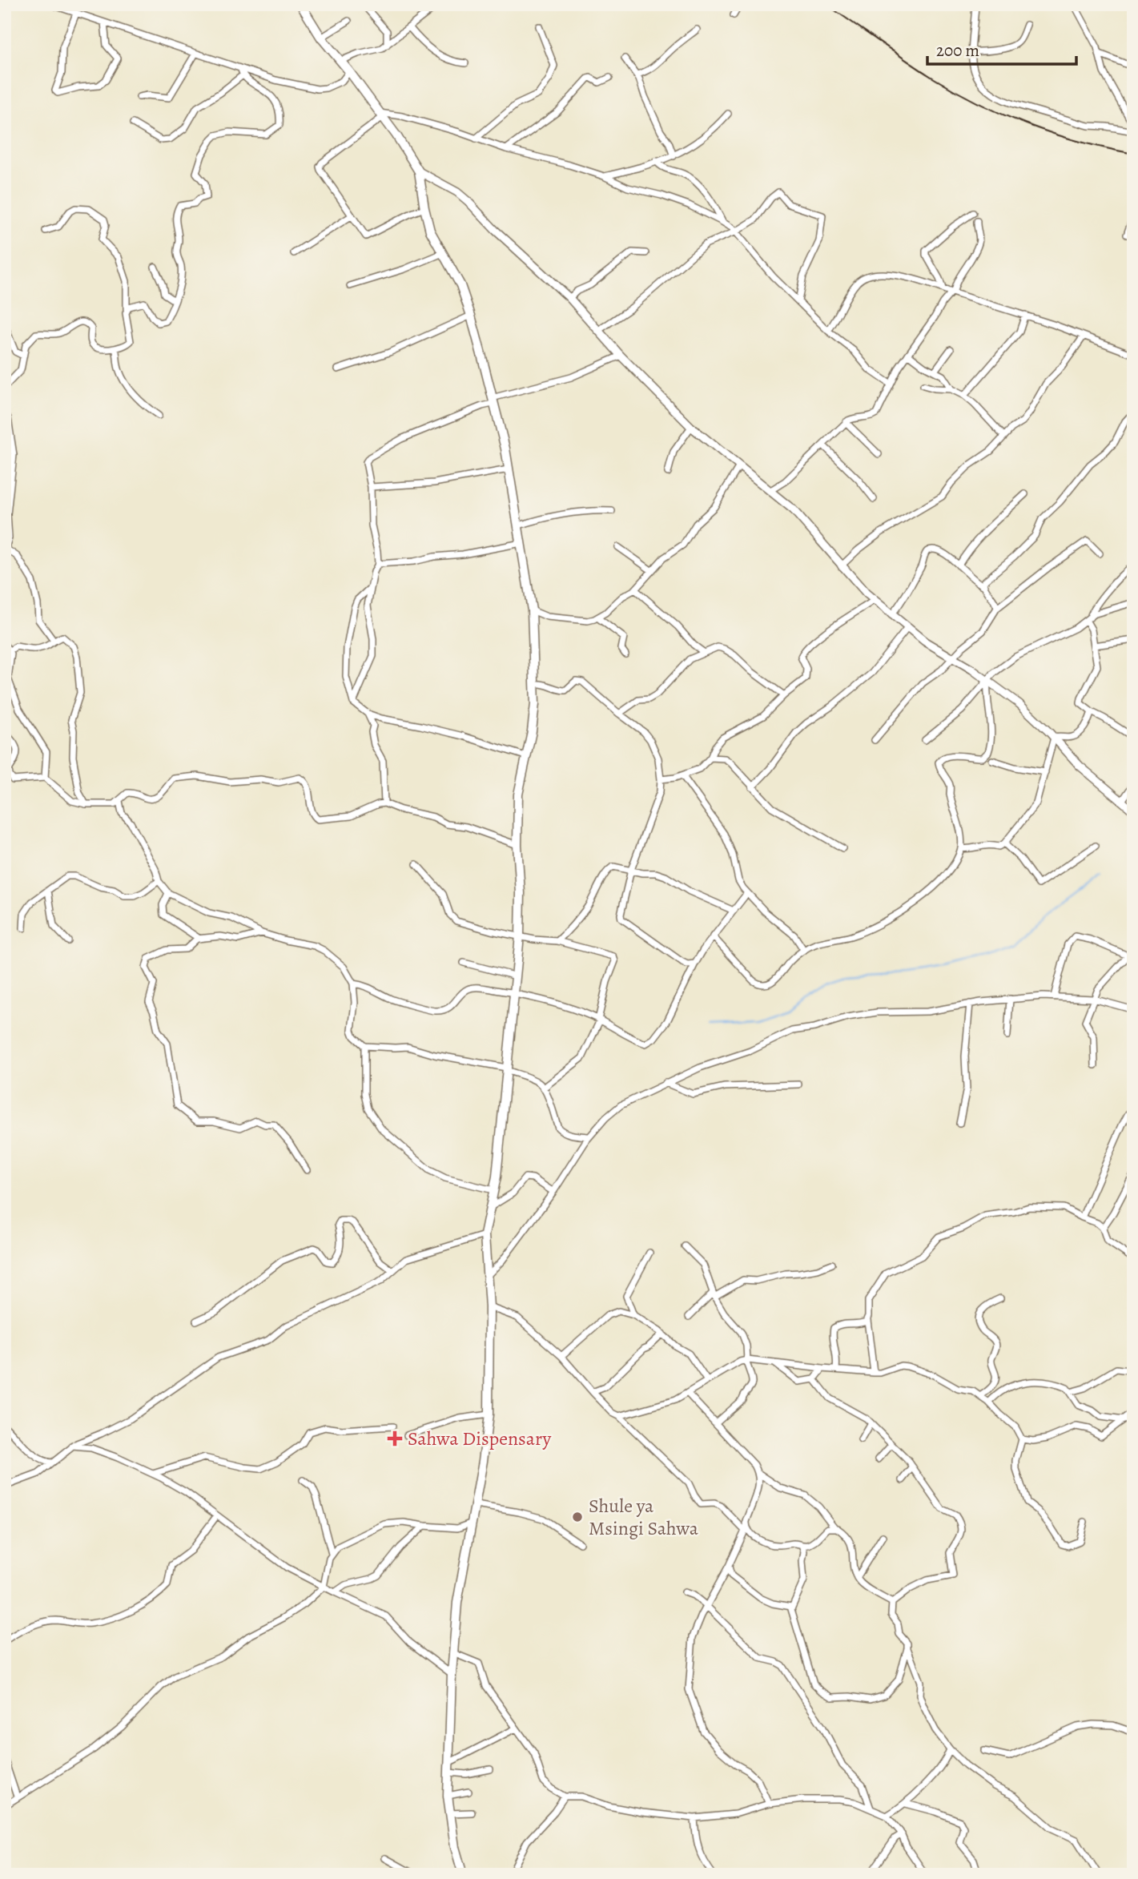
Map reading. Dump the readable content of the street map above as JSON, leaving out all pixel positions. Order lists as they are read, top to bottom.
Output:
{
  "places": {
    "health": ["Sahwa Dispensary"],
    "other": ["Shule ya Msingi Sahwa"]
  },
  "scale_bar": "200 m"
}
